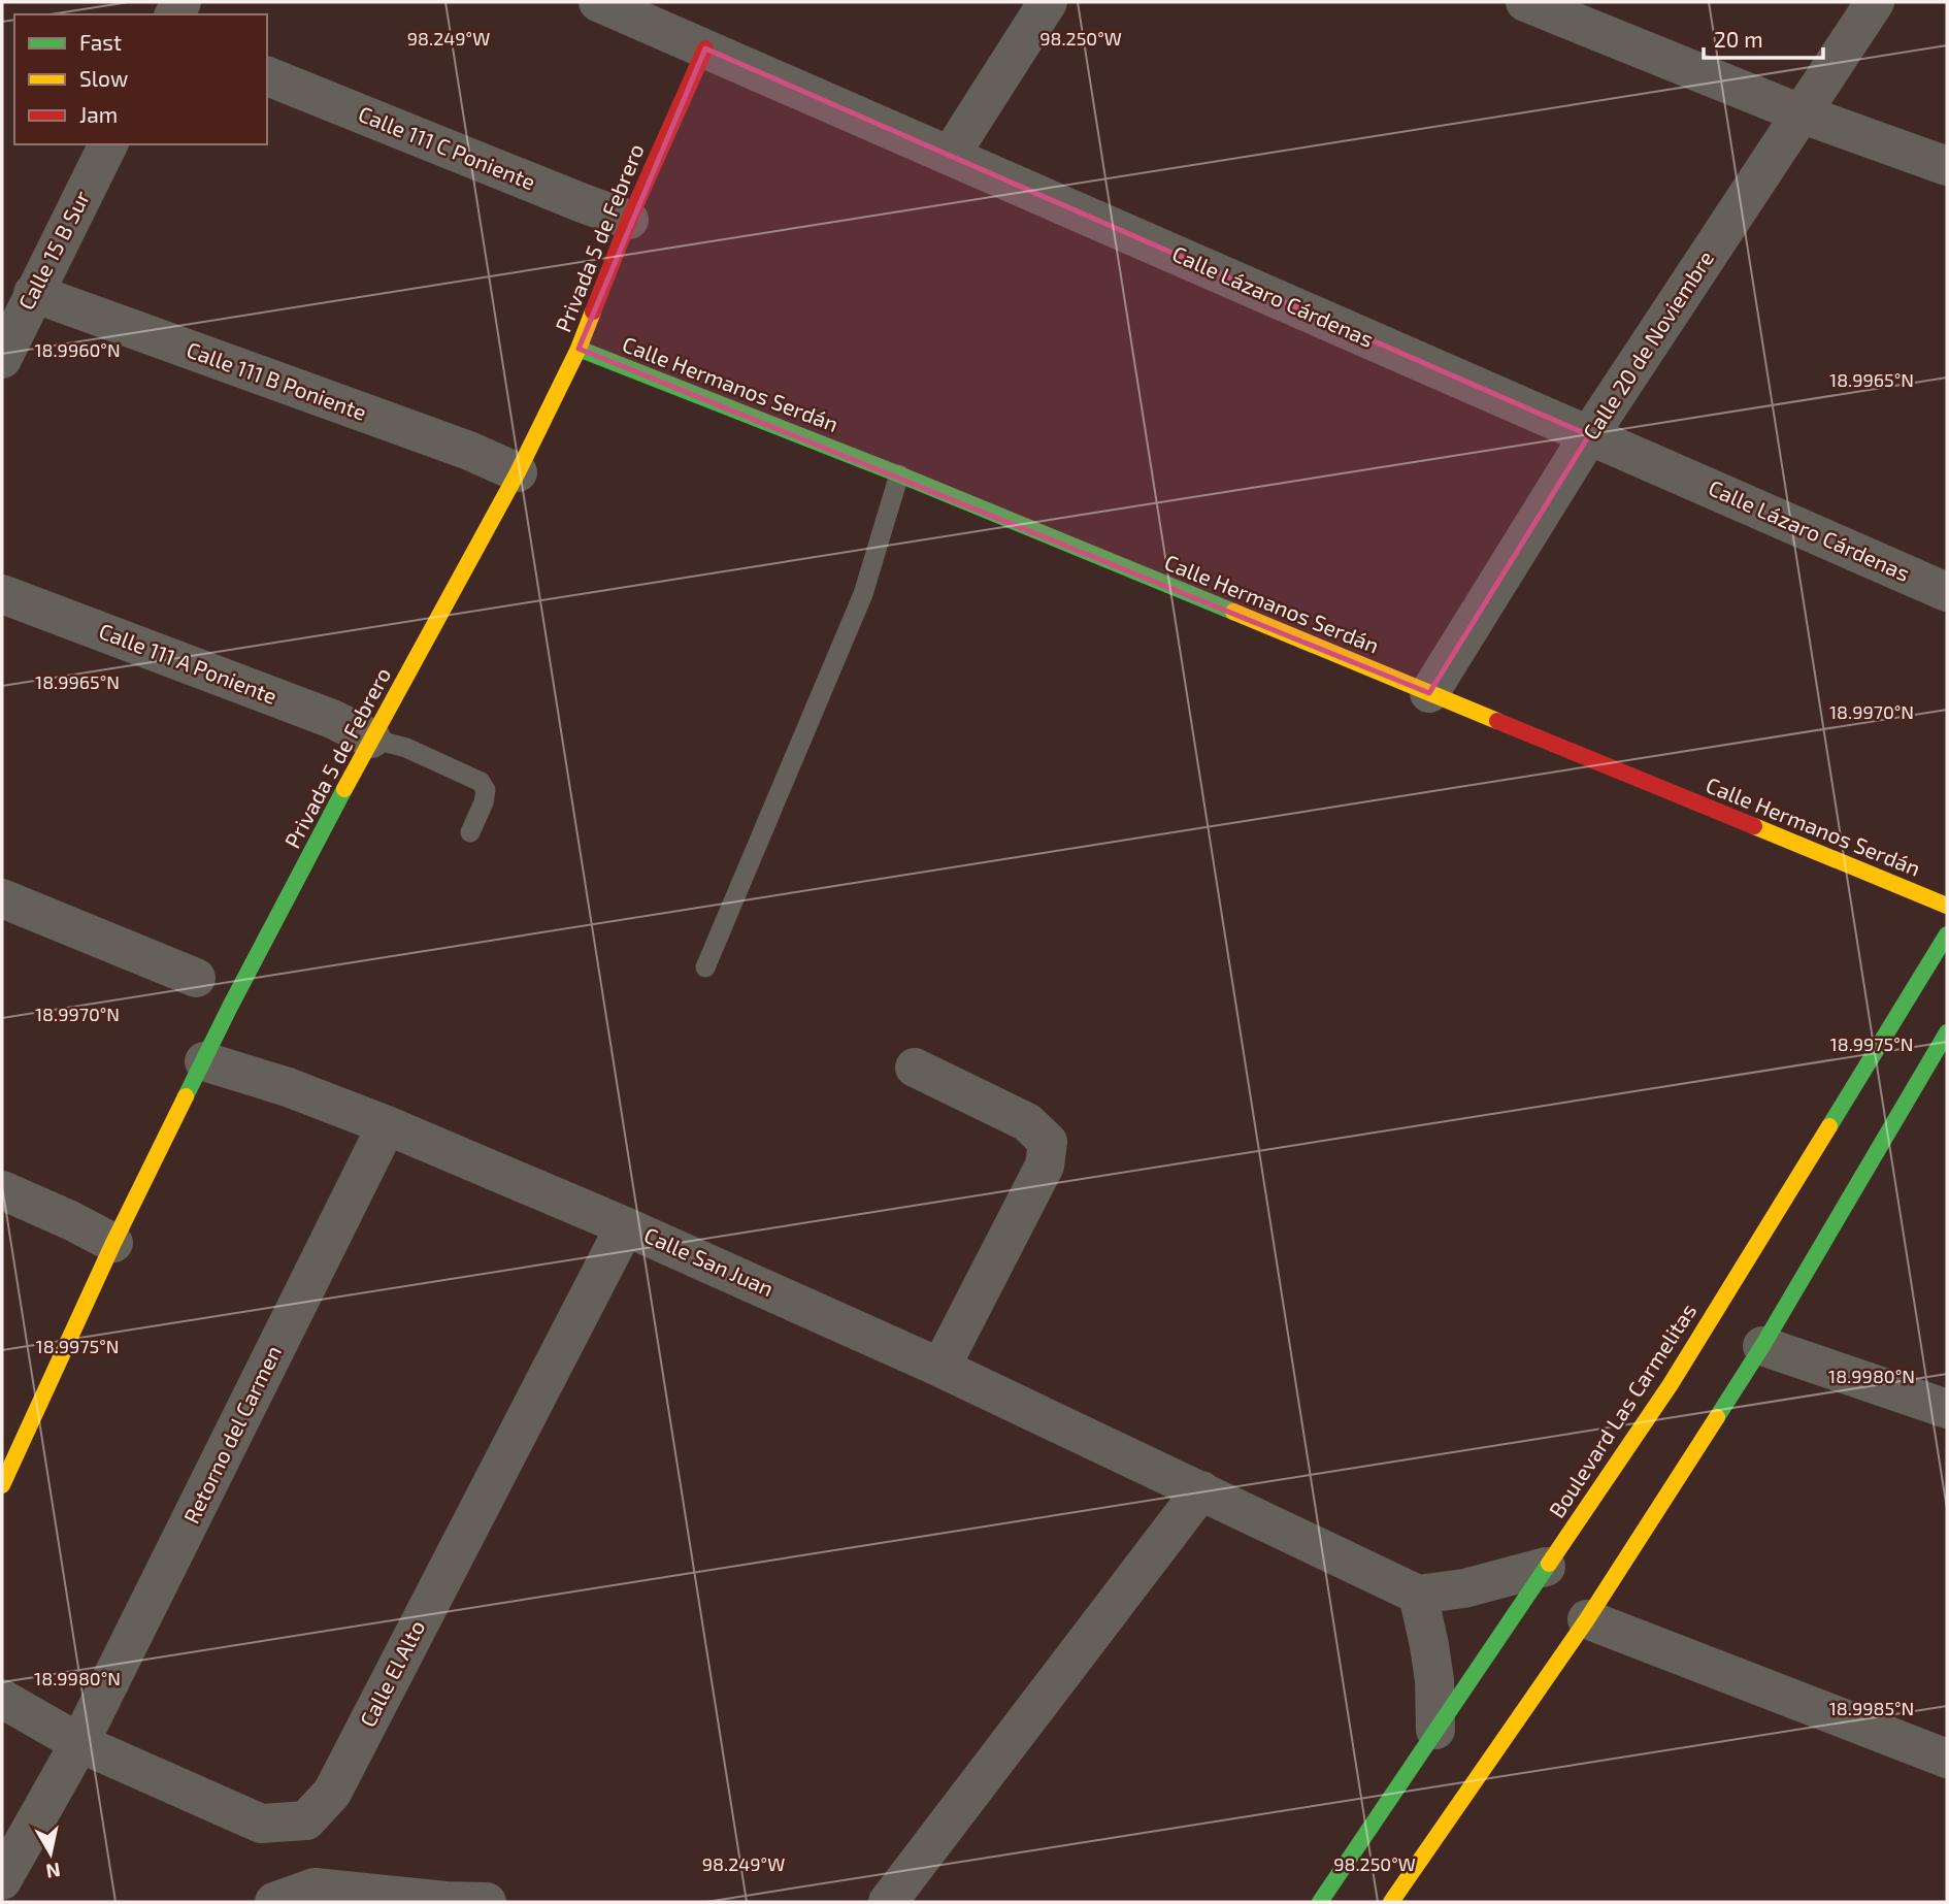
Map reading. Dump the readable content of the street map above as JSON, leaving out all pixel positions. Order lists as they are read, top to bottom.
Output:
{
  "streets": {
    "street": [
      "Calle 111 C Poniente",
      "Privada 5 de Febrero",
      "Calle 15 B Sur",
      "Calle Lázaro Cárdenas",
      "Calle 20 de Noviembre",
      "Calle 111 B Poniente",
      "Calle Hermanos Serdán",
      "Calle 111 A Poniente",
      "Calle San Juan",
      "Boulevard Las Carmelitas",
      "Retorno del Carmen",
      "Calle El Alto"
    ]
  },
  "crossings": [
    ["Calle 111 C Poniente", "Privada 5 de Febrero"],
    ["Privada 5 de Febrero", "Calle Lázaro Cárdenas"],
    ["Privada 5 de Febrero", "Calle 111 B Poniente"],
    ["Privada 5 de Febrero", "Calle Hermanos Serdán"],
    ["Privada 5 de Febrero", "Calle 111 A Poniente"],
    ["Privada 5 de Febrero", "Calle San Juan"],
    ["Calle 15 B Sur", "Calle 111 B Poniente"],
    ["Calle Lázaro Cárdenas", "Calle 20 de Noviembre"],
    ["Calle 20 de Noviembre", "Calle Hermanos Serdán"],
    ["Calle San Juan", "Retorno del Carmen"],
    ["Calle San Juan", "Calle El Alto"],
    ["Retorno del Carmen", "Calle El Alto"]
  ],
  "legend": ["Fast", "Slow", "Jam"],
  "scale_bar": "20 m",
  "north": "bottom",
  "coordinates": [
    "98.249°W",
    "98.250°W",
    "18.9960°N",
    "18.9965°N",
    "18.9970°N",
    "18.9975°N",
    "18.9980°N",
    "18.9985°N"
  ]
}
